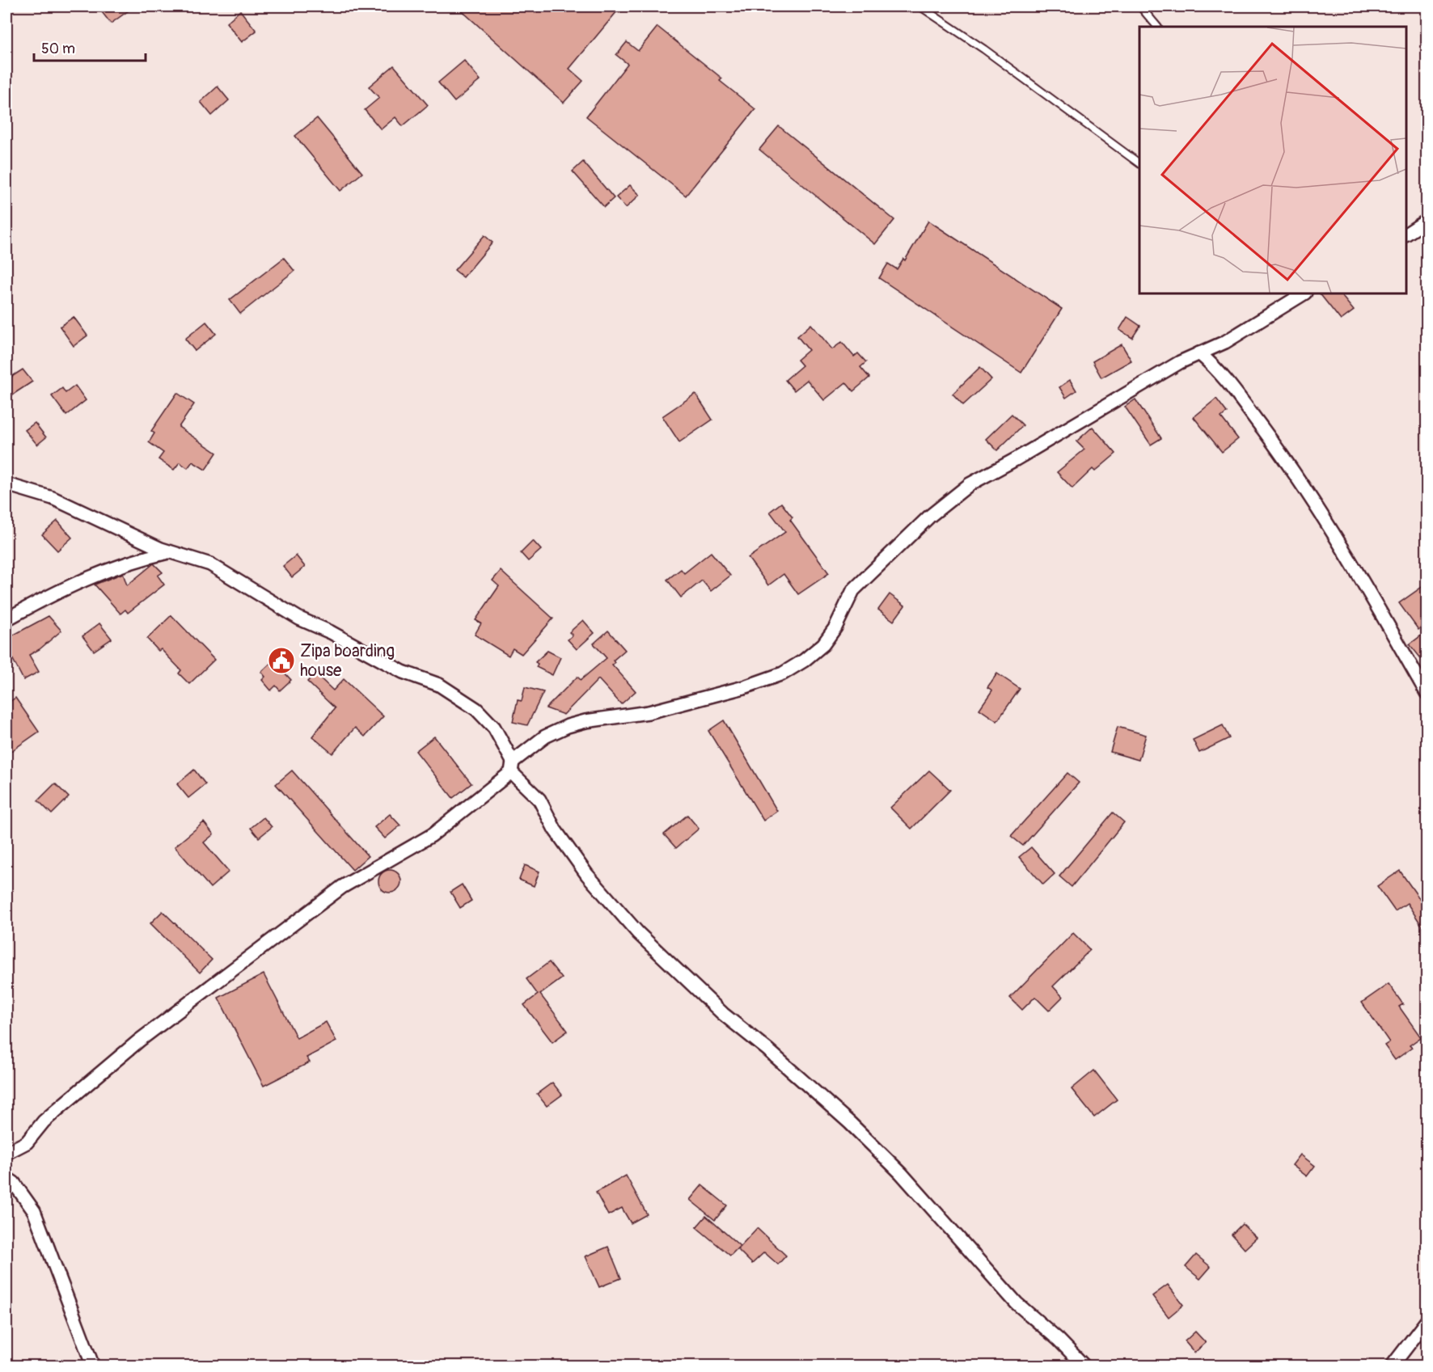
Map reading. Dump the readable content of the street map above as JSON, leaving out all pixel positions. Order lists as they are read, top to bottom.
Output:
{
  "places": {
    "public building": ["Zipa boarding house"]
  },
  "scale_bar": "50 m"
}
